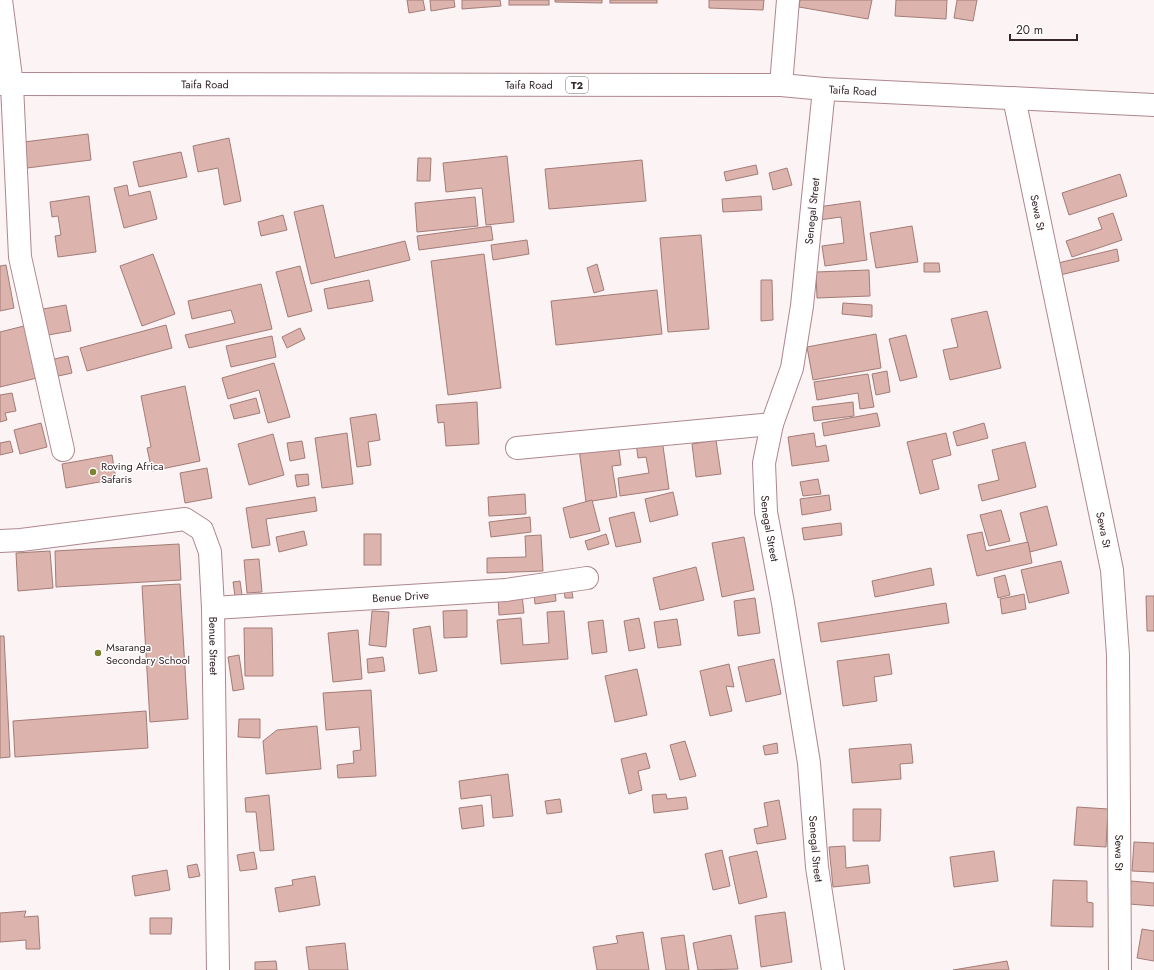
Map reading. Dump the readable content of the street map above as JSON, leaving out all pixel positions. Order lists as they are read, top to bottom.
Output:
{
  "streets": {
    "main road": [
      "Taifa Road",
      "T2",
      "Senegal Street",
      "Sewa St",
      "Benue Drive",
      "Benue Street"
    ]
  },
  "crossings": [
    ["Taifa Road", "Senegal Street"],
    ["Taifa Road", "Sewa St"],
    ["Benue Drive", "Benue Street"]
  ],
  "places": ["Roving Africa Safaris", "Msaranga Secondary School"],
  "scale_bar": "20 m"
}
